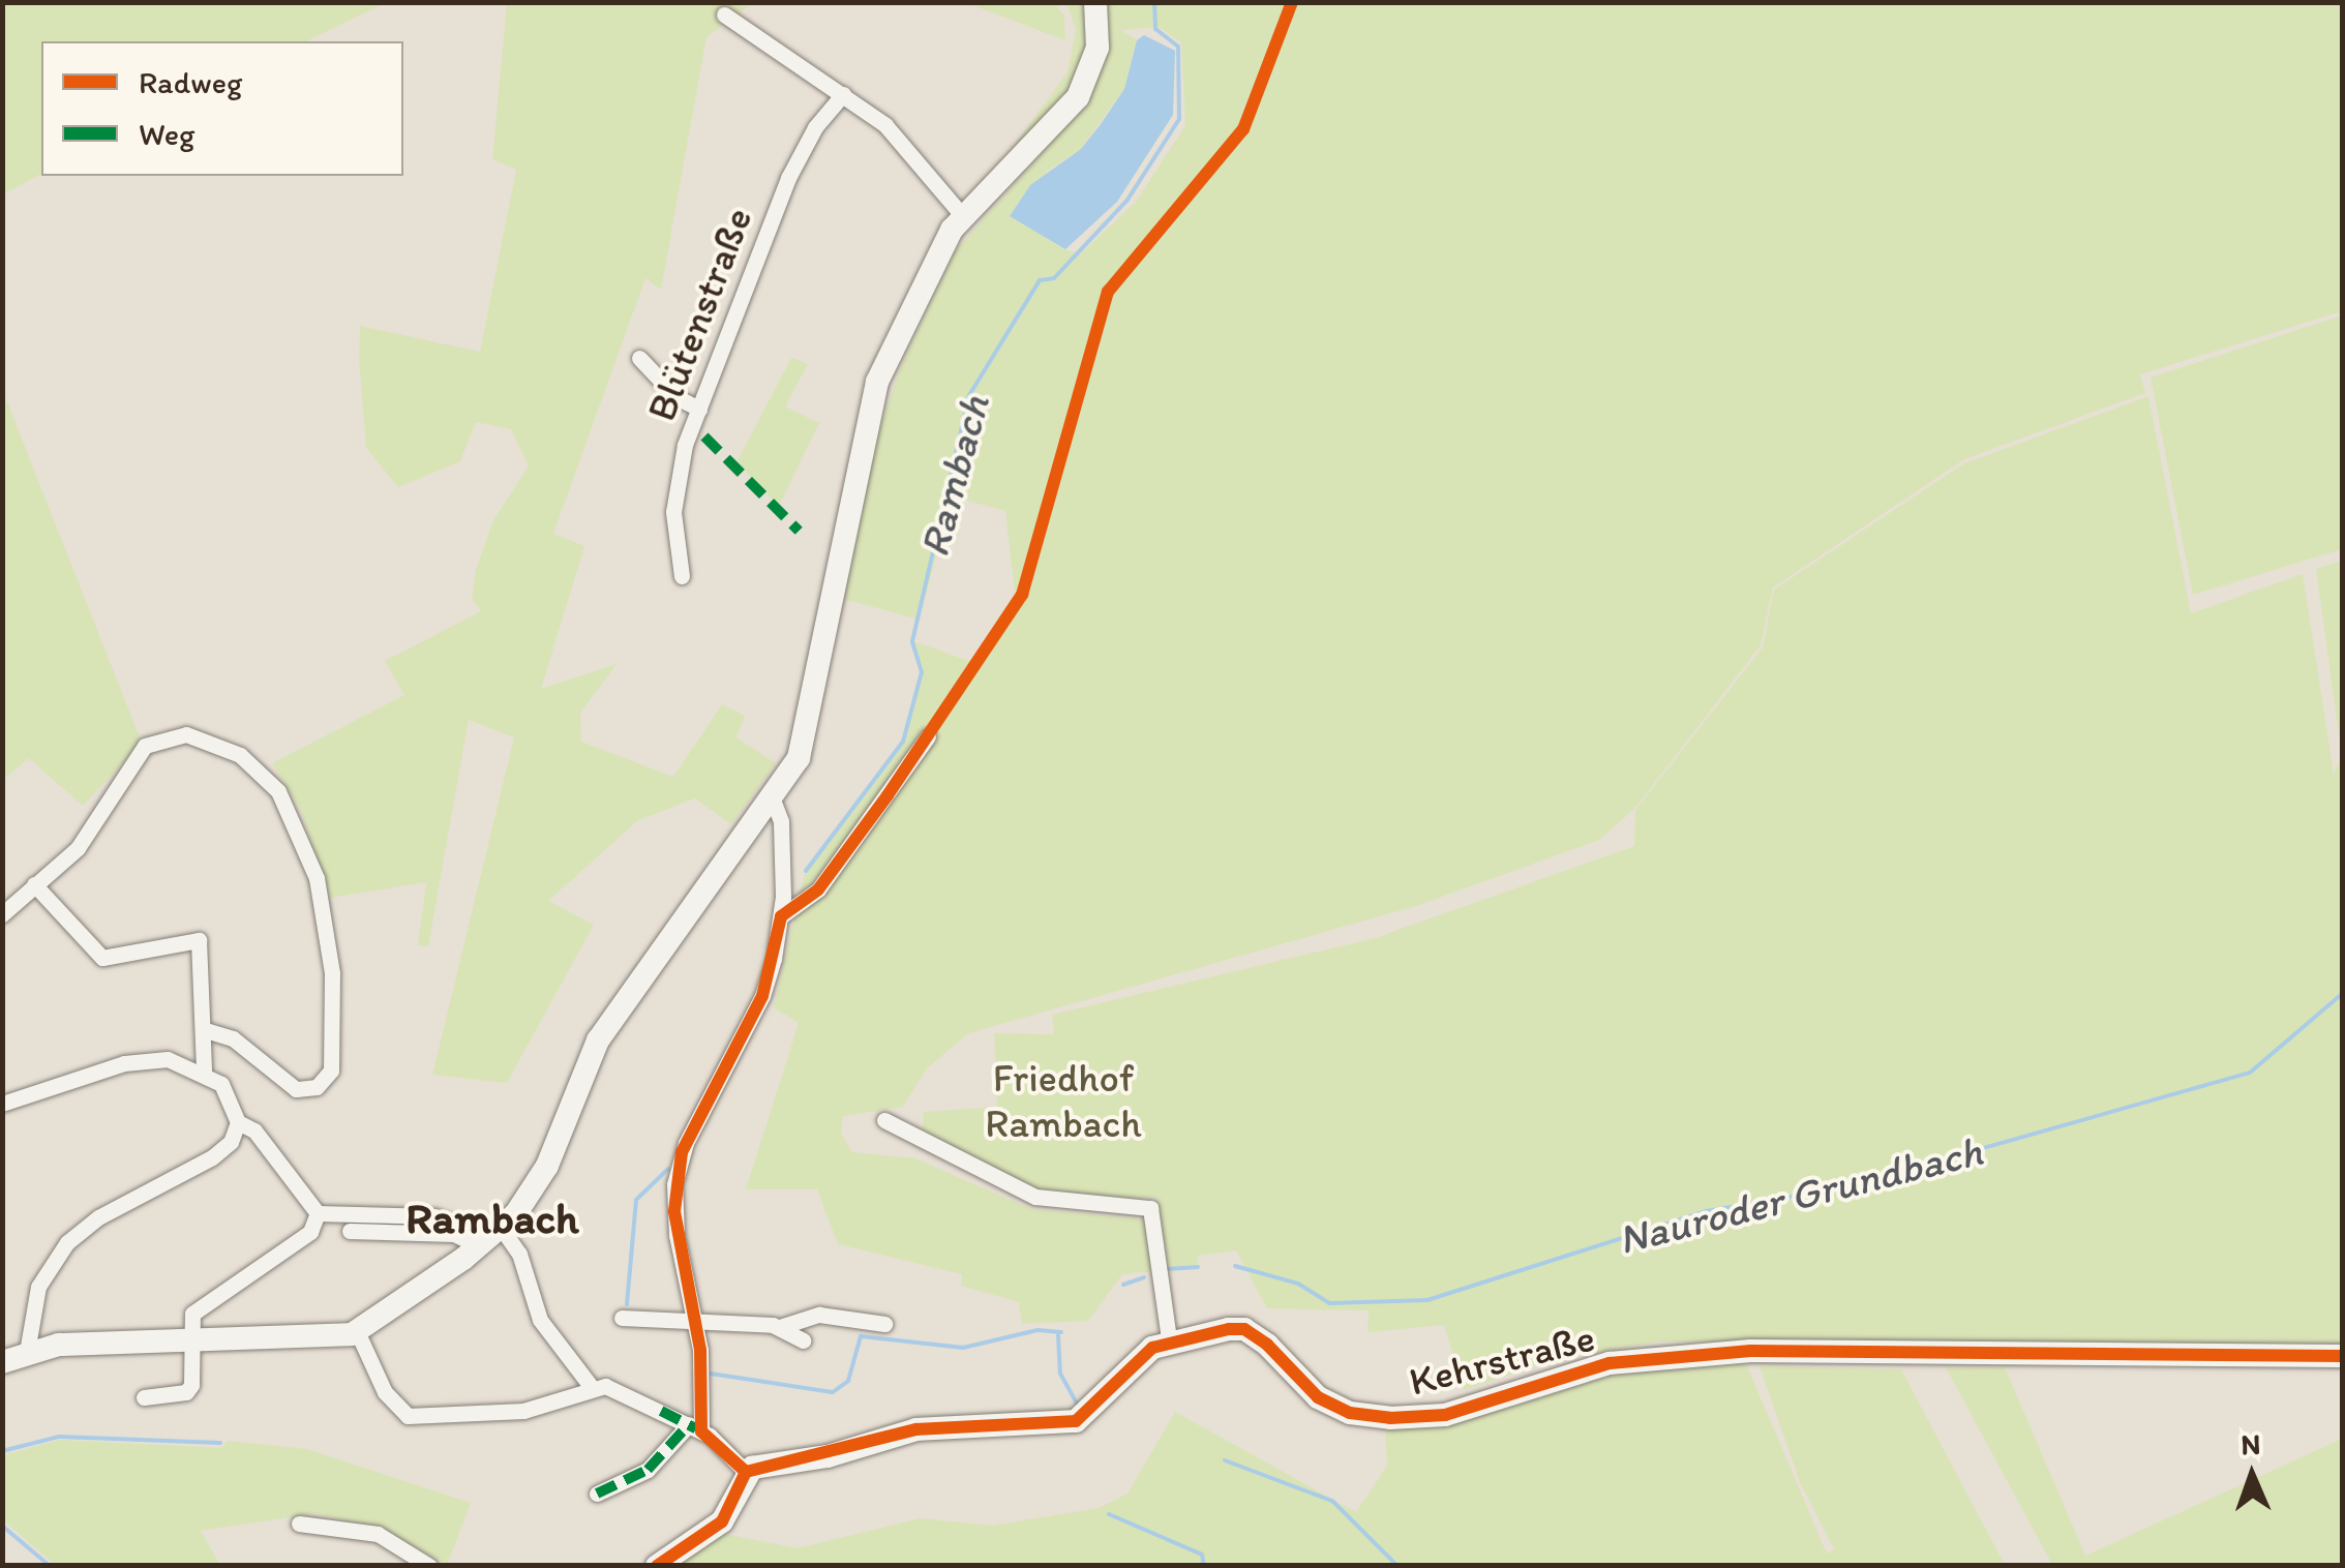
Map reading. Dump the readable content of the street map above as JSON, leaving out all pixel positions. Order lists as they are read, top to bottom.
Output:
{
  "streets": {
    "main road": ["Kehrstraße"],
    "street": ["Blütenstraße"]
  },
  "districts": ["Rambach"],
  "water": ["Rambach", "Nauroder Grundbach"],
  "parks": ["Friedhof Rambach"],
  "legend": ["Radweg", "Weg"],
  "north": "top"
}
